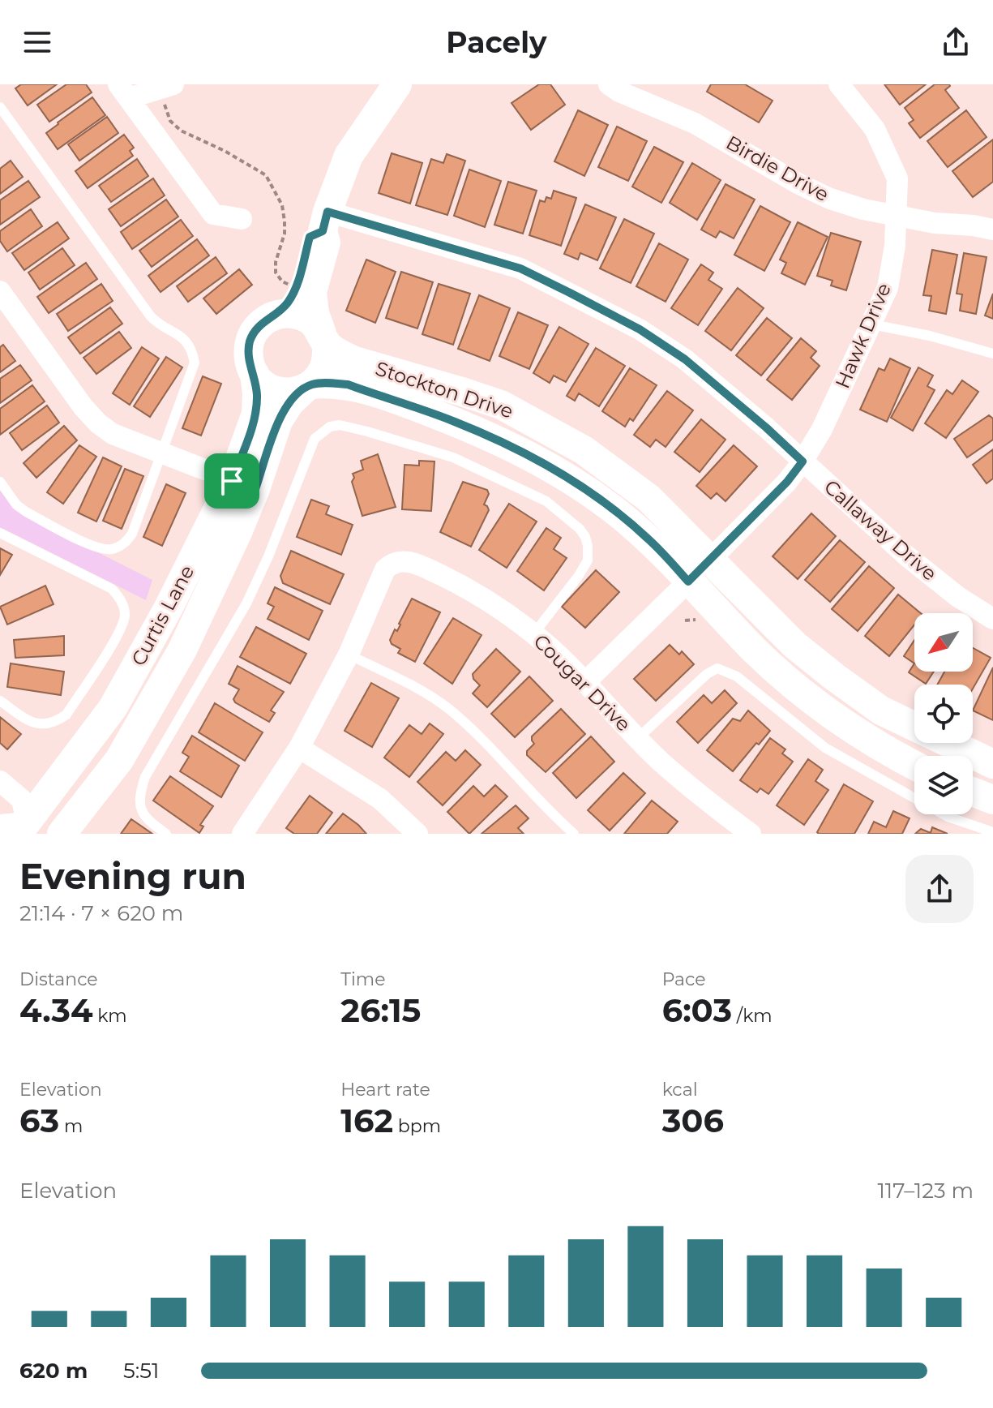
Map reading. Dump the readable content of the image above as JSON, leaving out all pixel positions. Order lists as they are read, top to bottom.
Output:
{
  "streets": {
    "street": [
      "Birdie Drive",
      "Hawk Drive",
      "Stockton Drive",
      "Callaway Drive",
      "Curtis Lane",
      "Cougar Drive"
    ]
  },
  "crossings": [
    ["Birdie Drive", "Hawk Drive"],
    ["Hawk Drive", "Stockton Drive"],
    ["Hawk Drive", "Callaway Drive"],
    ["Stockton Drive", "Curtis Lane"]
  ],
  "north": "bottom left",
  "page": {
    "header": "Pacely",
    "heading": ["Evening run", "21:14 · 7 × 620 m"],
    "stats": [
      ["Distance", "4.34 km"],
      ["Time", "26:15"],
      ["Pace", "6:03 /km"],
      ["Elevation", "63 m"],
      ["Heart rate", "162 bpm"],
      ["kcal", "306"]
    ],
    "chart": ["Elevation", "117–123 m"],
    "list": [
      {
        "name": "620 m",
        "note": "5:51"
      }
    ]
  }
}
